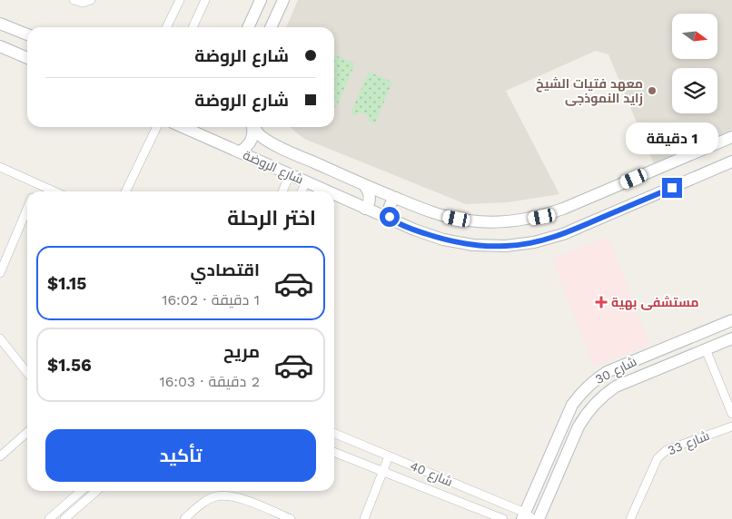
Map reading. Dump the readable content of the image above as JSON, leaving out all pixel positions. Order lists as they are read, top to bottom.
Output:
{
  "streets": {
    "street": [
      "شارع الروضة",
      "شارع 30",
      "شارع 33",
      "شارع 40"
    ]
  },
  "crossings": [
    ["شارع 30", "شارع 40"]
  ],
  "places": {
    "other": ["معهد فتيات الشيخ زايد النموذجى"],
    "health": ["مستشفى بهية"]
  },
  "north": "right",
  "page": {
    "banner": ["شارع الروضة", "شارع الروضة"],
    "bubble": "1 دقيقة",
    "heading": "اختر الرحلة",
    "list": [
      {
        "name": "اقتصادي",
        "note": "1 دقيقة · 16:02",
        "value": "$1.15"
      },
      {
        "name": "مريح",
        "note": "2 دقيقة · 16:03",
        "value": "$1.56"
      }
    ],
    "buttons": "تأكيد"
  }
}
